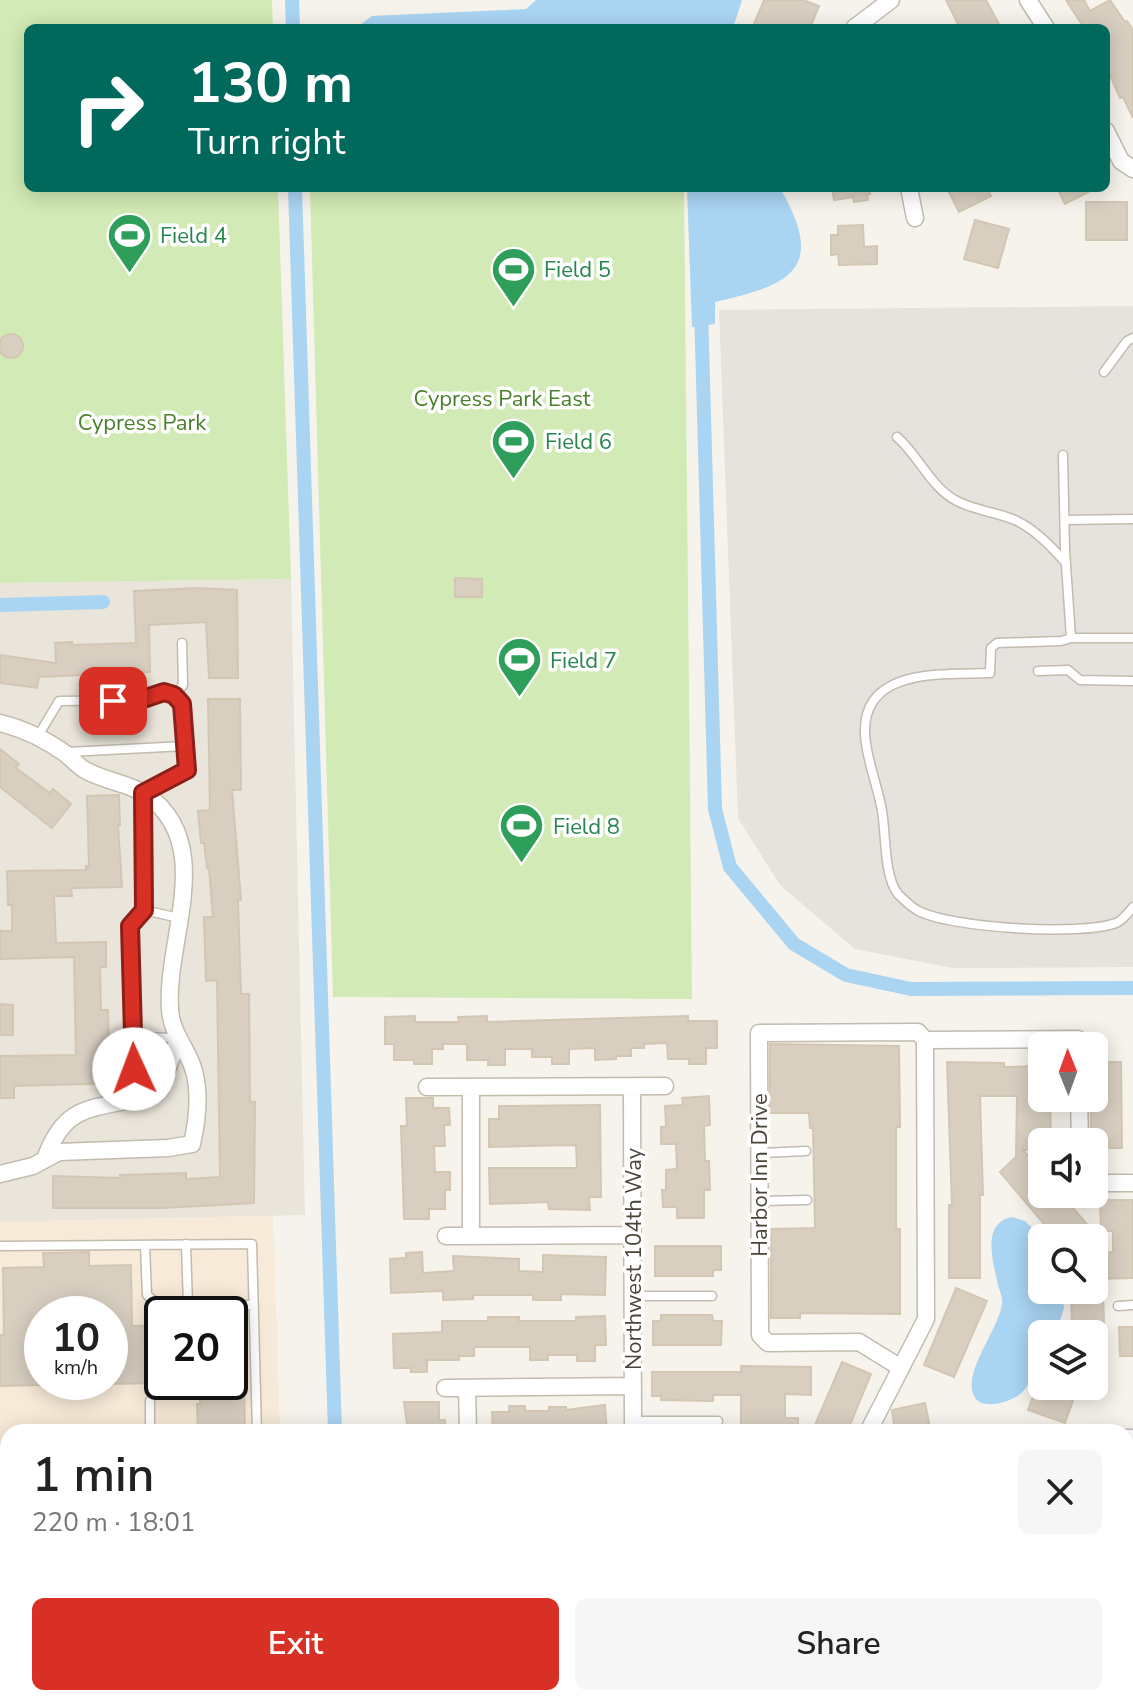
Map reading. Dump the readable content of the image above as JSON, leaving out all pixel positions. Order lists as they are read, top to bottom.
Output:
{
  "streets": {
    "street": ["Harbor Inn Drive", "Northwest 104th Way"]
  },
  "parks": ["Cypress Park East", "Cypress Park"],
  "places": {
    "sports": [
      "Field 4",
      "Field 5",
      "Field 6",
      "Field 7",
      "Field 8"
    ]
  },
  "north": "top",
  "page": {
    "turn": ["130 m", "Turn right"],
    "speed": "10 km/h",
    "limit": "20",
    "heading": ["1 min", "220 m · 18:01"],
    "buttons": ["Exit", "Share"]
  }
}
